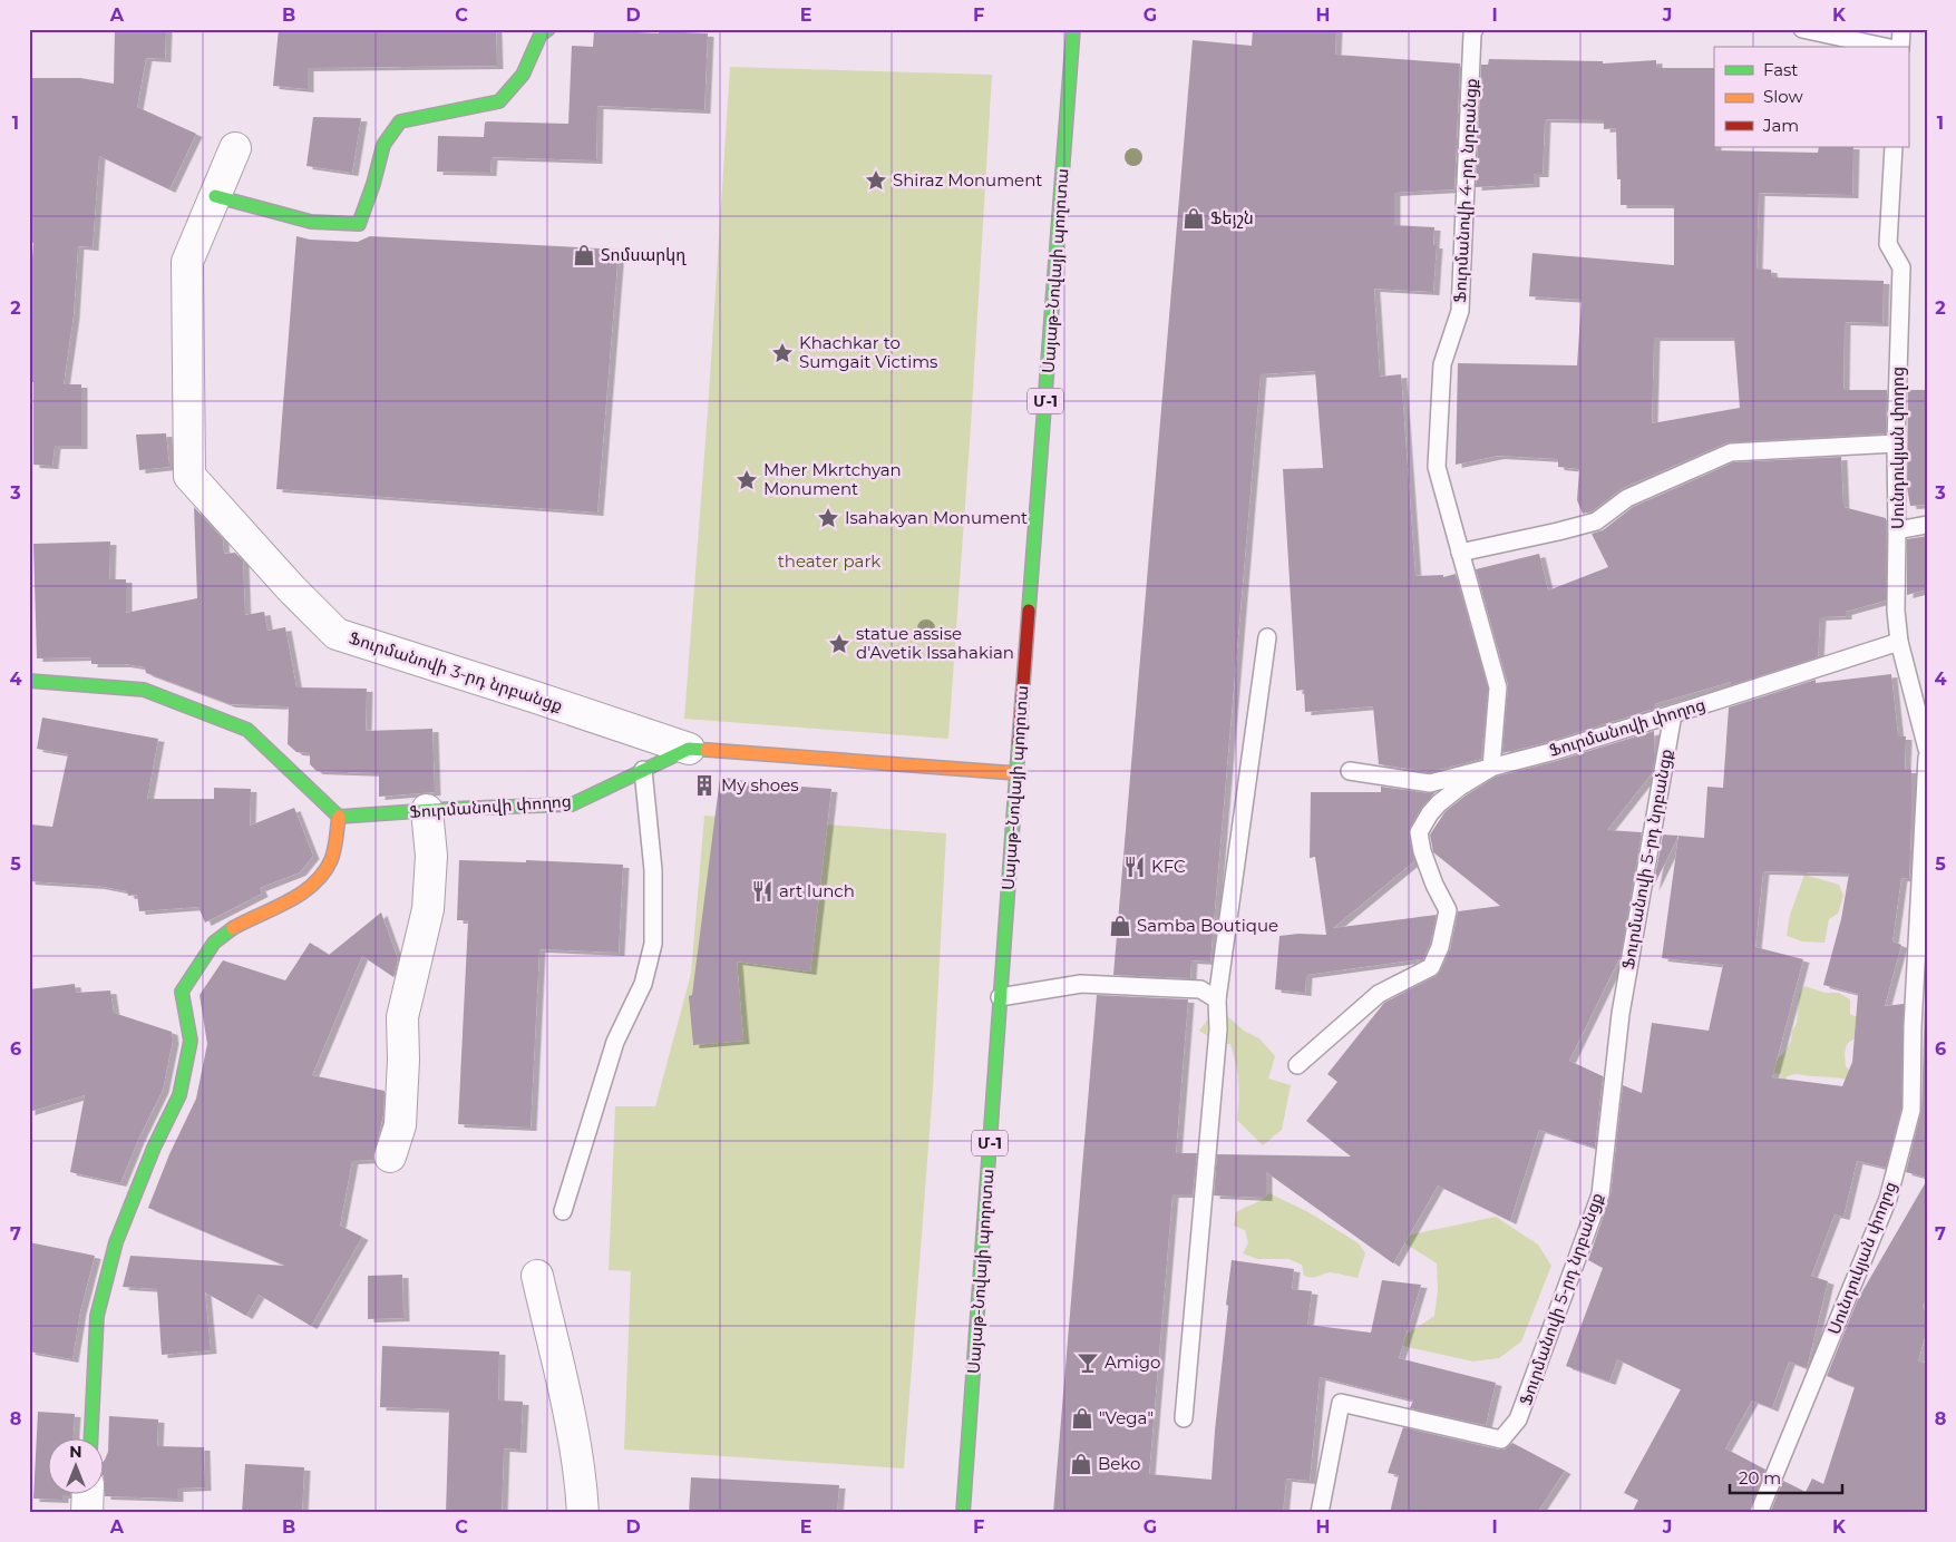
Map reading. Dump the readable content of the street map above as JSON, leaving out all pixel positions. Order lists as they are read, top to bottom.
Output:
{
  "streets": {
    "main road": ["Սայաթ-Նովայի պողոտա", "Մ-1", "Ֆուրմանովի փողոց"],
    "street": ["Ֆուրմանովի 3-րդ նրբանցք"],
    "lane": ["Ֆուրմանովի 4-րդ նրբանցք", "Սունդուկյան փողոց", "Ֆուրմանովի 5-րդ նրբանցք"]
  },
  "crossings": [
    ["Ֆուրմանովի 4-րդ նրբանցք", "Ֆուրմանովի փողոց"],
    ["Սայաթ-Նովայի պողոտա", "Ֆուրմանովի փողոց"],
    ["Սունդուկյան փողոց", "Ֆուրմանովի փողոց"],
    ["Ֆուրմանովի 3-րդ նրբանցք", "Ֆուրմանովի փողոց"],
    ["Ֆուրմանովի փողոց", "Ֆուրմանովի 5-րդ նրբանցք"]
  ],
  "parks": ["theater park"],
  "places": {
    "place": [
      "Shiraz Monument",
      "Khachkar to Sumgait Victims",
      "Mher Mkrtchyan Monument",
      "Isahakyan Monument",
      "statue assise d'Avetik Issahakian"
    ],
    "shop": [
      "Ֆեյշն",
      "Տոմսարկղ",
      "Samba Boutique",
      "\"Vega\"",
      "Beko"
    ],
    "building": ["My shoes"],
    "restaurant": ["KFC", "art lunch"],
    "bar": ["Amigo"]
  },
  "legend": ["Fast", "Slow", "Jam"],
  "scale_bar": "20 m",
  "north": "top",
  "grid": {
    "columns": [
      "A",
      "B",
      "C",
      "D",
      "E",
      "F",
      "G",
      "H",
      "I",
      "J",
      "K"
    ],
    "rows": [
      "1",
      "2",
      "3",
      "4",
      "5",
      "6",
      "7",
      "8"
    ]
  }
}
